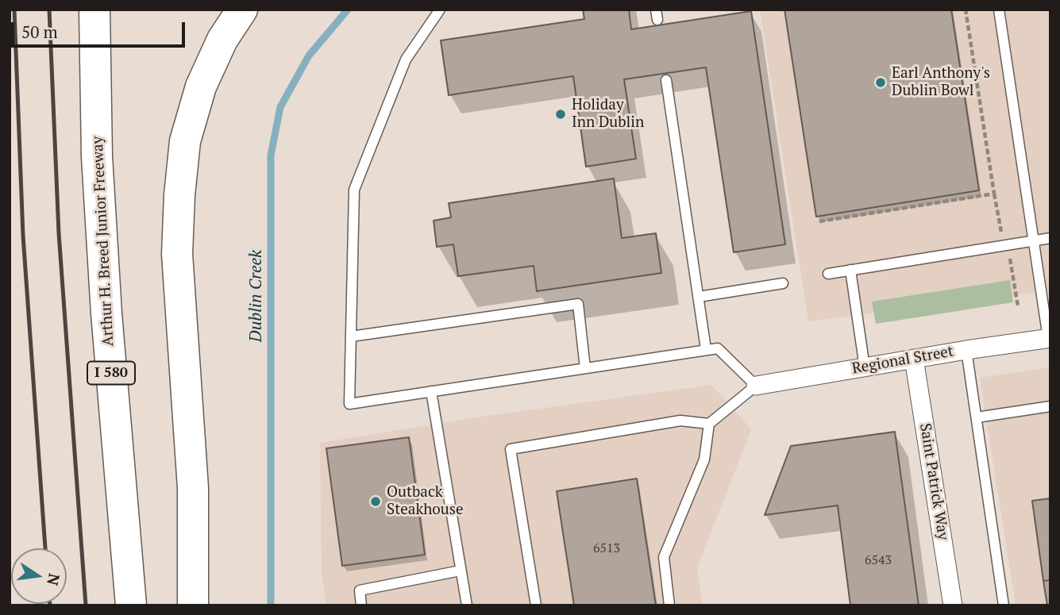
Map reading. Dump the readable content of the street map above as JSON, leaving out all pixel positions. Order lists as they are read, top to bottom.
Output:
{
  "streets": {
    "highway": ["Arthur H. Breed Junior Freeway", "I 580"],
    "street": ["Regional Street", "Saint Patrick Way"]
  },
  "crossings": [
    ["Regional Street", "Saint Patrick Way"]
  ],
  "water": ["Dublin Creek"],
  "places": ["Earl Anthony's Dublin Bowl", "Holiday Inn Dublin", "Outback Steakhouse"],
  "house_numbers": ["6513", "6543"],
  "scale_bar": "50 m",
  "north": "right"
}
